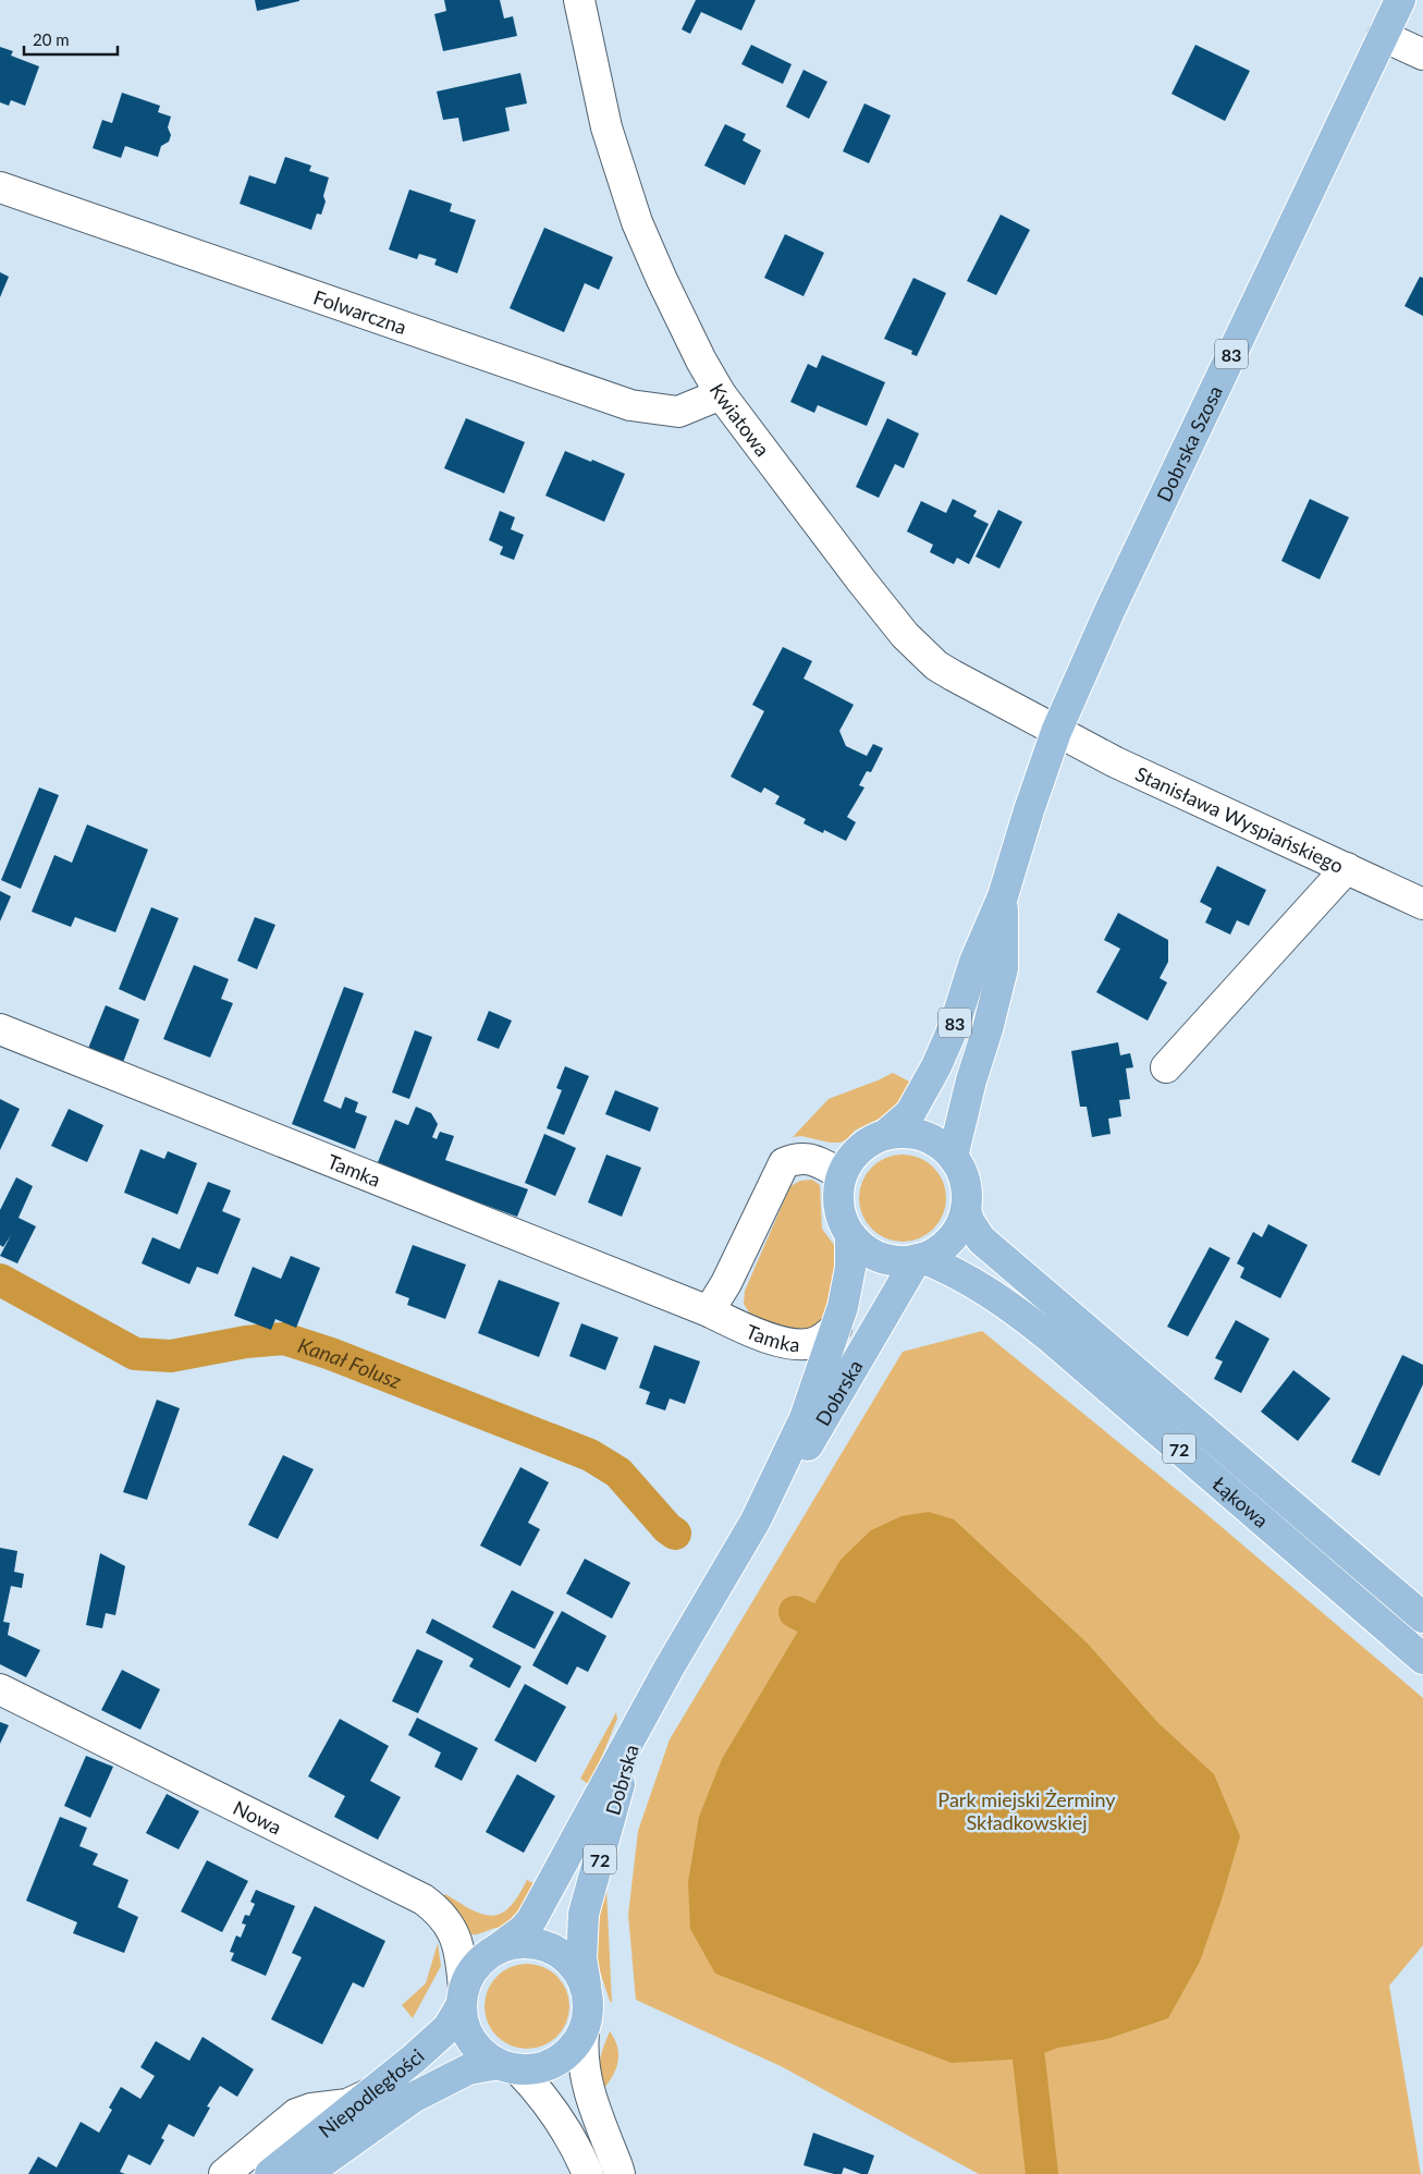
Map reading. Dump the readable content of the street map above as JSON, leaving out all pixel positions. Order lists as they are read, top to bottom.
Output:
{
  "streets": {
    "main road": [
      "83",
      "Dobrska Szosa",
      "Dobrska",
      "72",
      "Łąkowa",
      "Niepodległości"
    ],
    "street": [
      "Folwarczna",
      "Kwiatowa",
      "Stanisława Wyspiańskiego",
      "Tamka",
      "Nowa"
    ]
  },
  "crossings": [
    ["Folwarczna", "Kwiatowa"],
    ["Kwiatowa", "Dobrska Szosa"],
    ["Kwiatowa", "Stanisława Wyspiańskiego"],
    ["Dobrska Szosa", "Stanisława Wyspiańskiego"],
    ["Dobrska Szosa", "Dobrska"],
    ["Dobrska Szosa", "72"],
    ["Dobrska Szosa", "Łąkowa"],
    ["Tamka", "Dobrska"],
    ["Dobrska", "72"],
    ["Dobrska", "Łąkowa"],
    ["Dobrska", "Nowa"],
    ["Dobrska", "Niepodległości"],
    ["72", "Łąkowa"],
    ["72", "Nowa"],
    ["72", "Niepodległości"],
    ["Nowa", "Niepodległości"]
  ],
  "water": ["Kanał Folusz"],
  "parks": ["Park miejski Żerminy Składkowskiej"],
  "scale_bar": "20 m"
}
